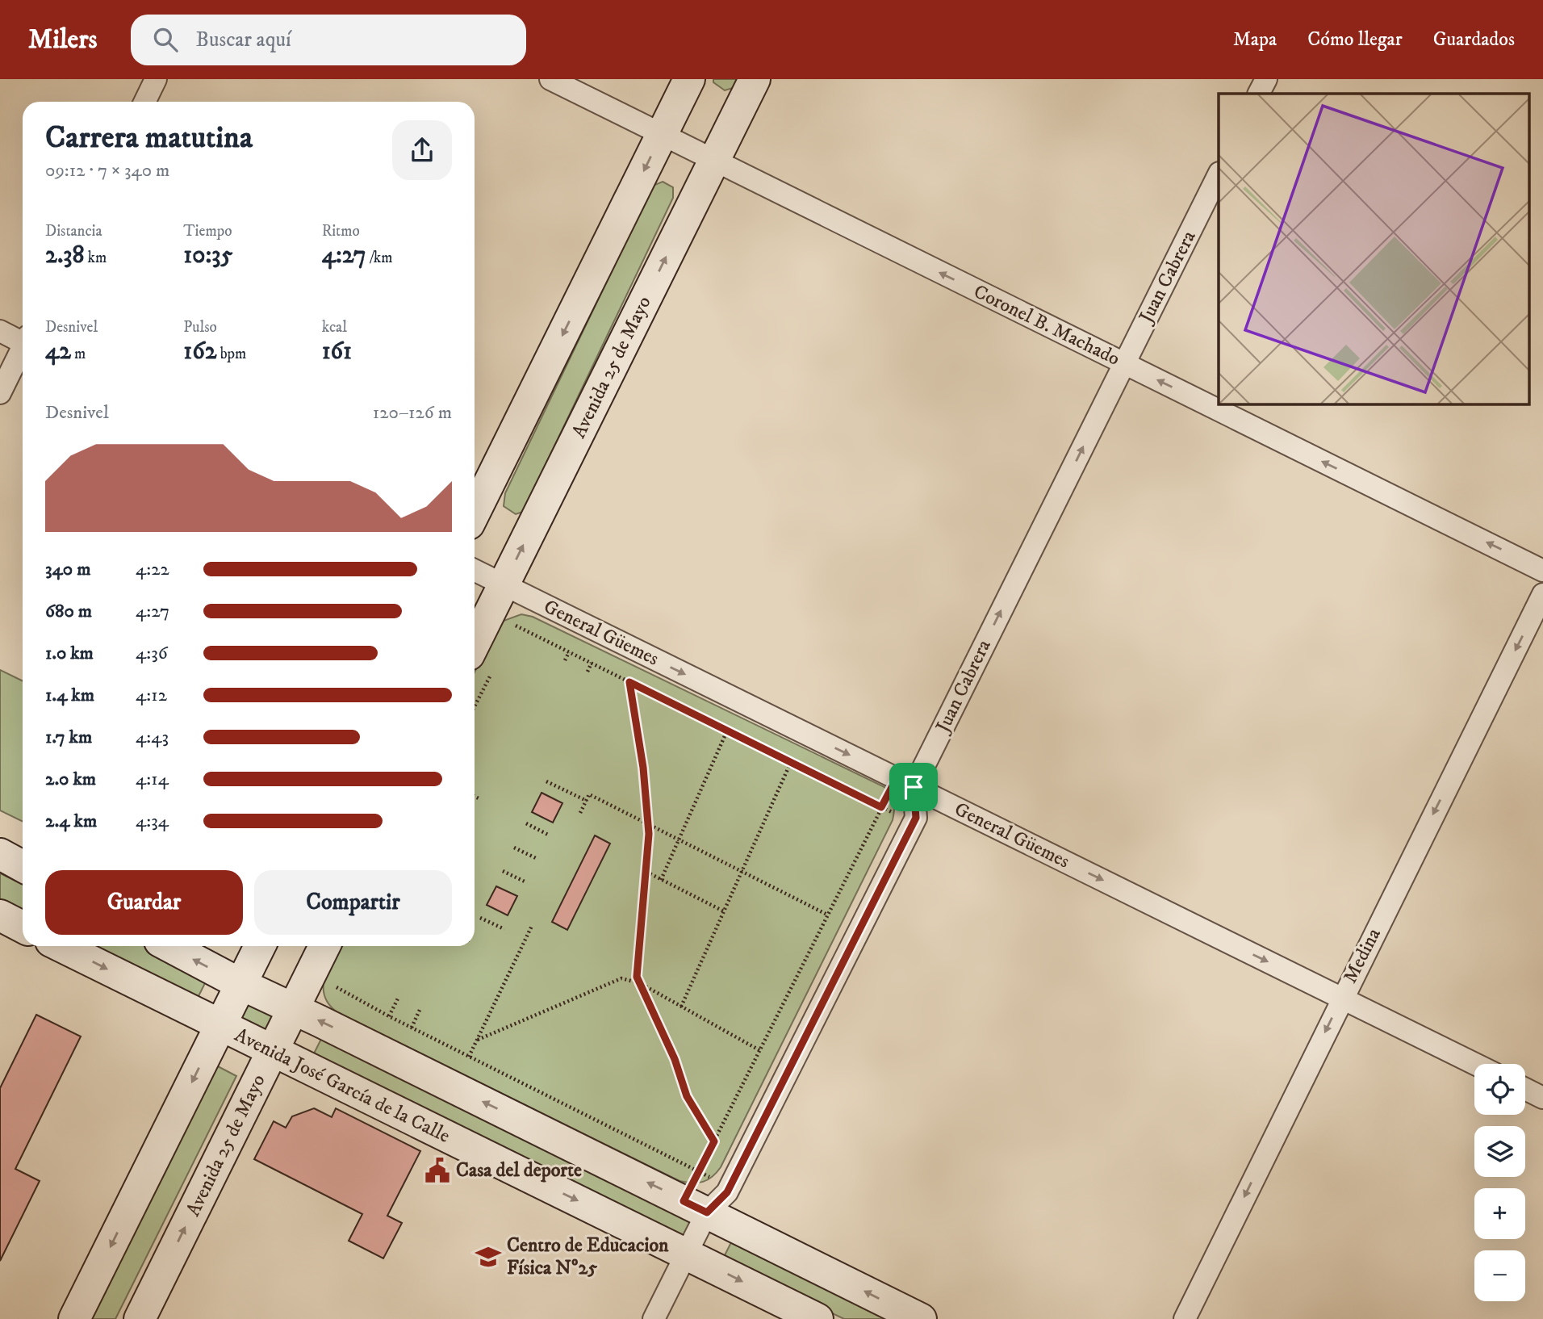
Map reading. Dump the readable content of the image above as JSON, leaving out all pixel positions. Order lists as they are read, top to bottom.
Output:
{
  "streets": {
    "main road": ["Avenida 25 de Mayo", "Avenida José García de la Calle"],
    "street": [
      "Juan Cabrera",
      "Coronel B. Machado",
      "General Güemes",
      "Medina"
    ]
  },
  "crossings": [
    ["Juan Cabrera", "Coronel B. Machado"],
    ["Juan Cabrera", "General Güemes"],
    ["Coronel B. Machado", "Avenida 25 de Mayo"],
    ["Avenida 25 de Mayo", "General Güemes"],
    ["Avenida 25 de Mayo", "Avenida José García de la Calle"],
    ["General Güemes", "Medina"]
  ],
  "one_way": [
    "Juan Cabrera",
    "Coronel B. Machado",
    "General Güemes",
    "Medina"
  ],
  "places": {
    "public building": ["Casa del deporte"],
    "school or university": ["Centro de Educacion Física Nº25"]
  },
  "page": {
    "header": "Milers",
    "search": "Buscar aquí",
    "nav": ["Mapa", "Cómo llegar", "Guardados"],
    "heading": ["Carrera matutina", "09:12 · 7 × 340 m"],
    "stats": [
      ["Distancia", "2.38 km"],
      ["Tiempo", "10:35"],
      ["Ritmo", "4:27 /km"],
      ["Desnivel", "42 m"],
      ["Pulso", "162 bpm"],
      ["kcal", "161"]
    ],
    "chart": ["Desnivel", "120–126 m"],
    "list": [
      {
        "name": "340 m",
        "note": "4:22"
      },
      {
        "name": "680 m",
        "note": "4:27"
      },
      {
        "name": "1.0 km",
        "note": "4:36"
      },
      {
        "name": "1.4 km",
        "note": "4:12"
      },
      {
        "name": "1.7 km",
        "note": "4:43"
      },
      {
        "name": "2.0 km",
        "note": "4:14"
      },
      {
        "name": "2.4 km",
        "note": "4:34"
      }
    ],
    "buttons": ["Guardar", "Compartir"],
    "map_buttons": ["+", "−"]
  }
}
